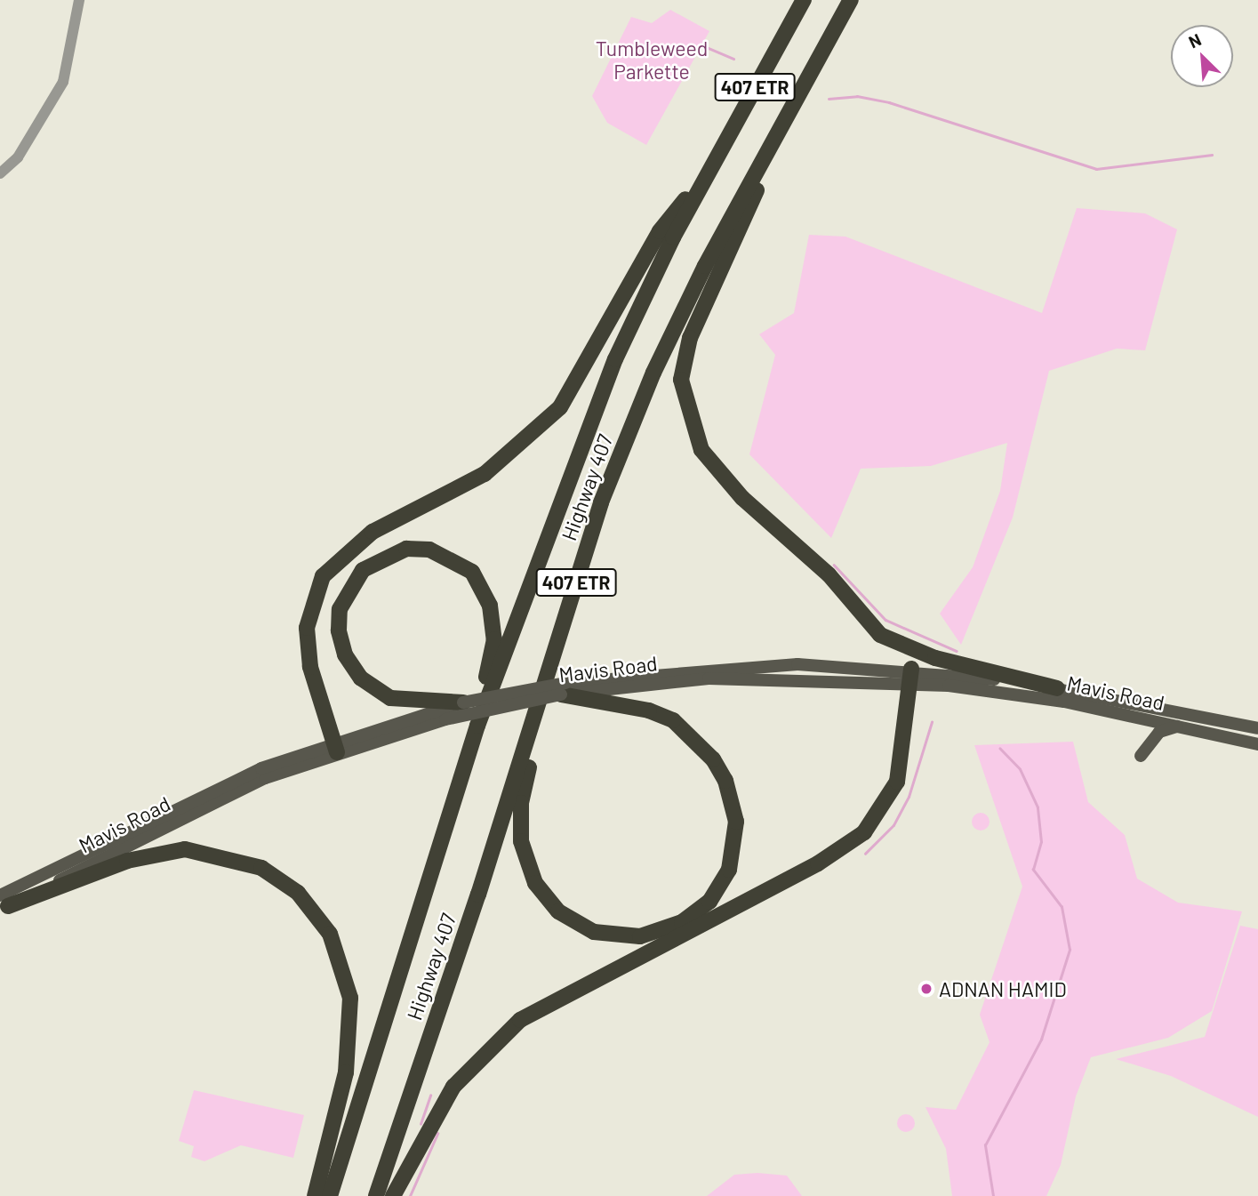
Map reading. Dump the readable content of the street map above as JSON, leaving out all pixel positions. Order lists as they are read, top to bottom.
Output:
{
  "streets": {
    "highway": ["407 ETR", "Highway 407"],
    "main road": ["Mavis Road"]
  },
  "parks": ["Tumbleweed Parkette"],
  "places": ["ADNAN HAMID"],
  "north": "top left"
}
